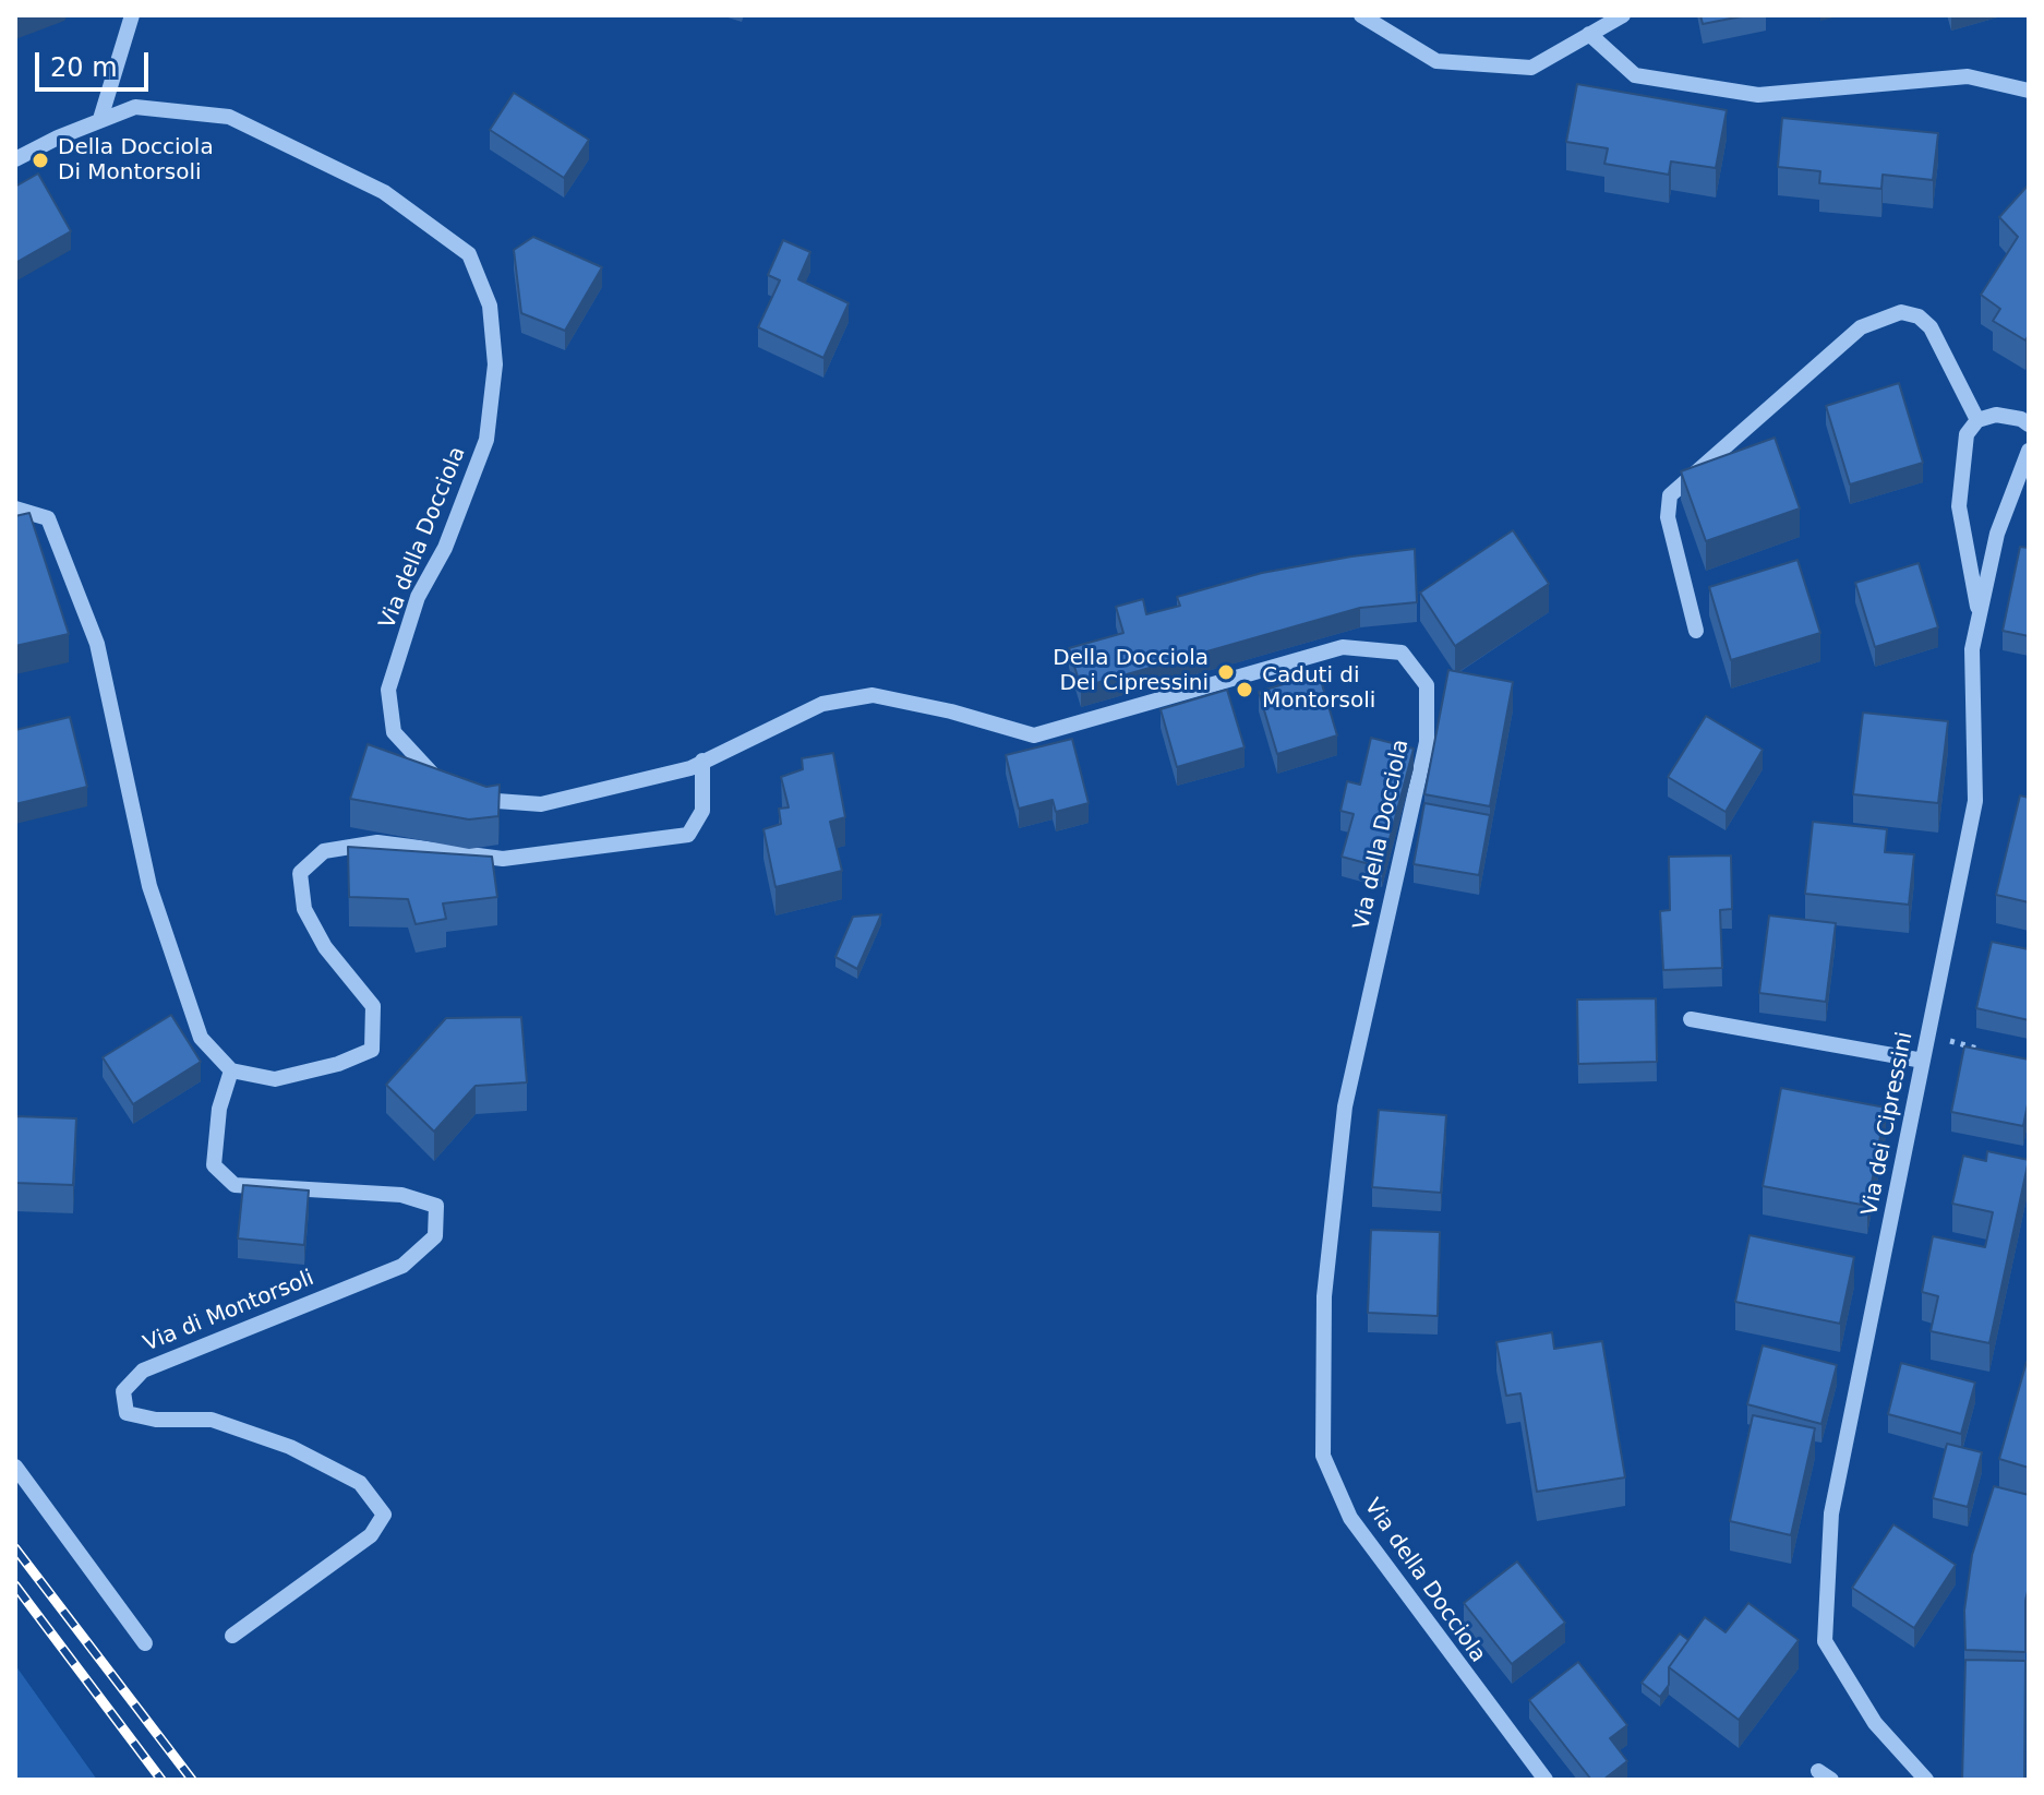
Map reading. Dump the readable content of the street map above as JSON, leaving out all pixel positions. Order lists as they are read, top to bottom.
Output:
{
  "streets": {
    "street": ["Via della Docciola", "Via dei Cipressini", "Via di Montorsoli"]
  },
  "places": ["Della Docciola Di Montorsoli", "Della Docciola Dei Cipressini", "Caduti di Montorsoli"],
  "scale_bar": "20 m"
}
